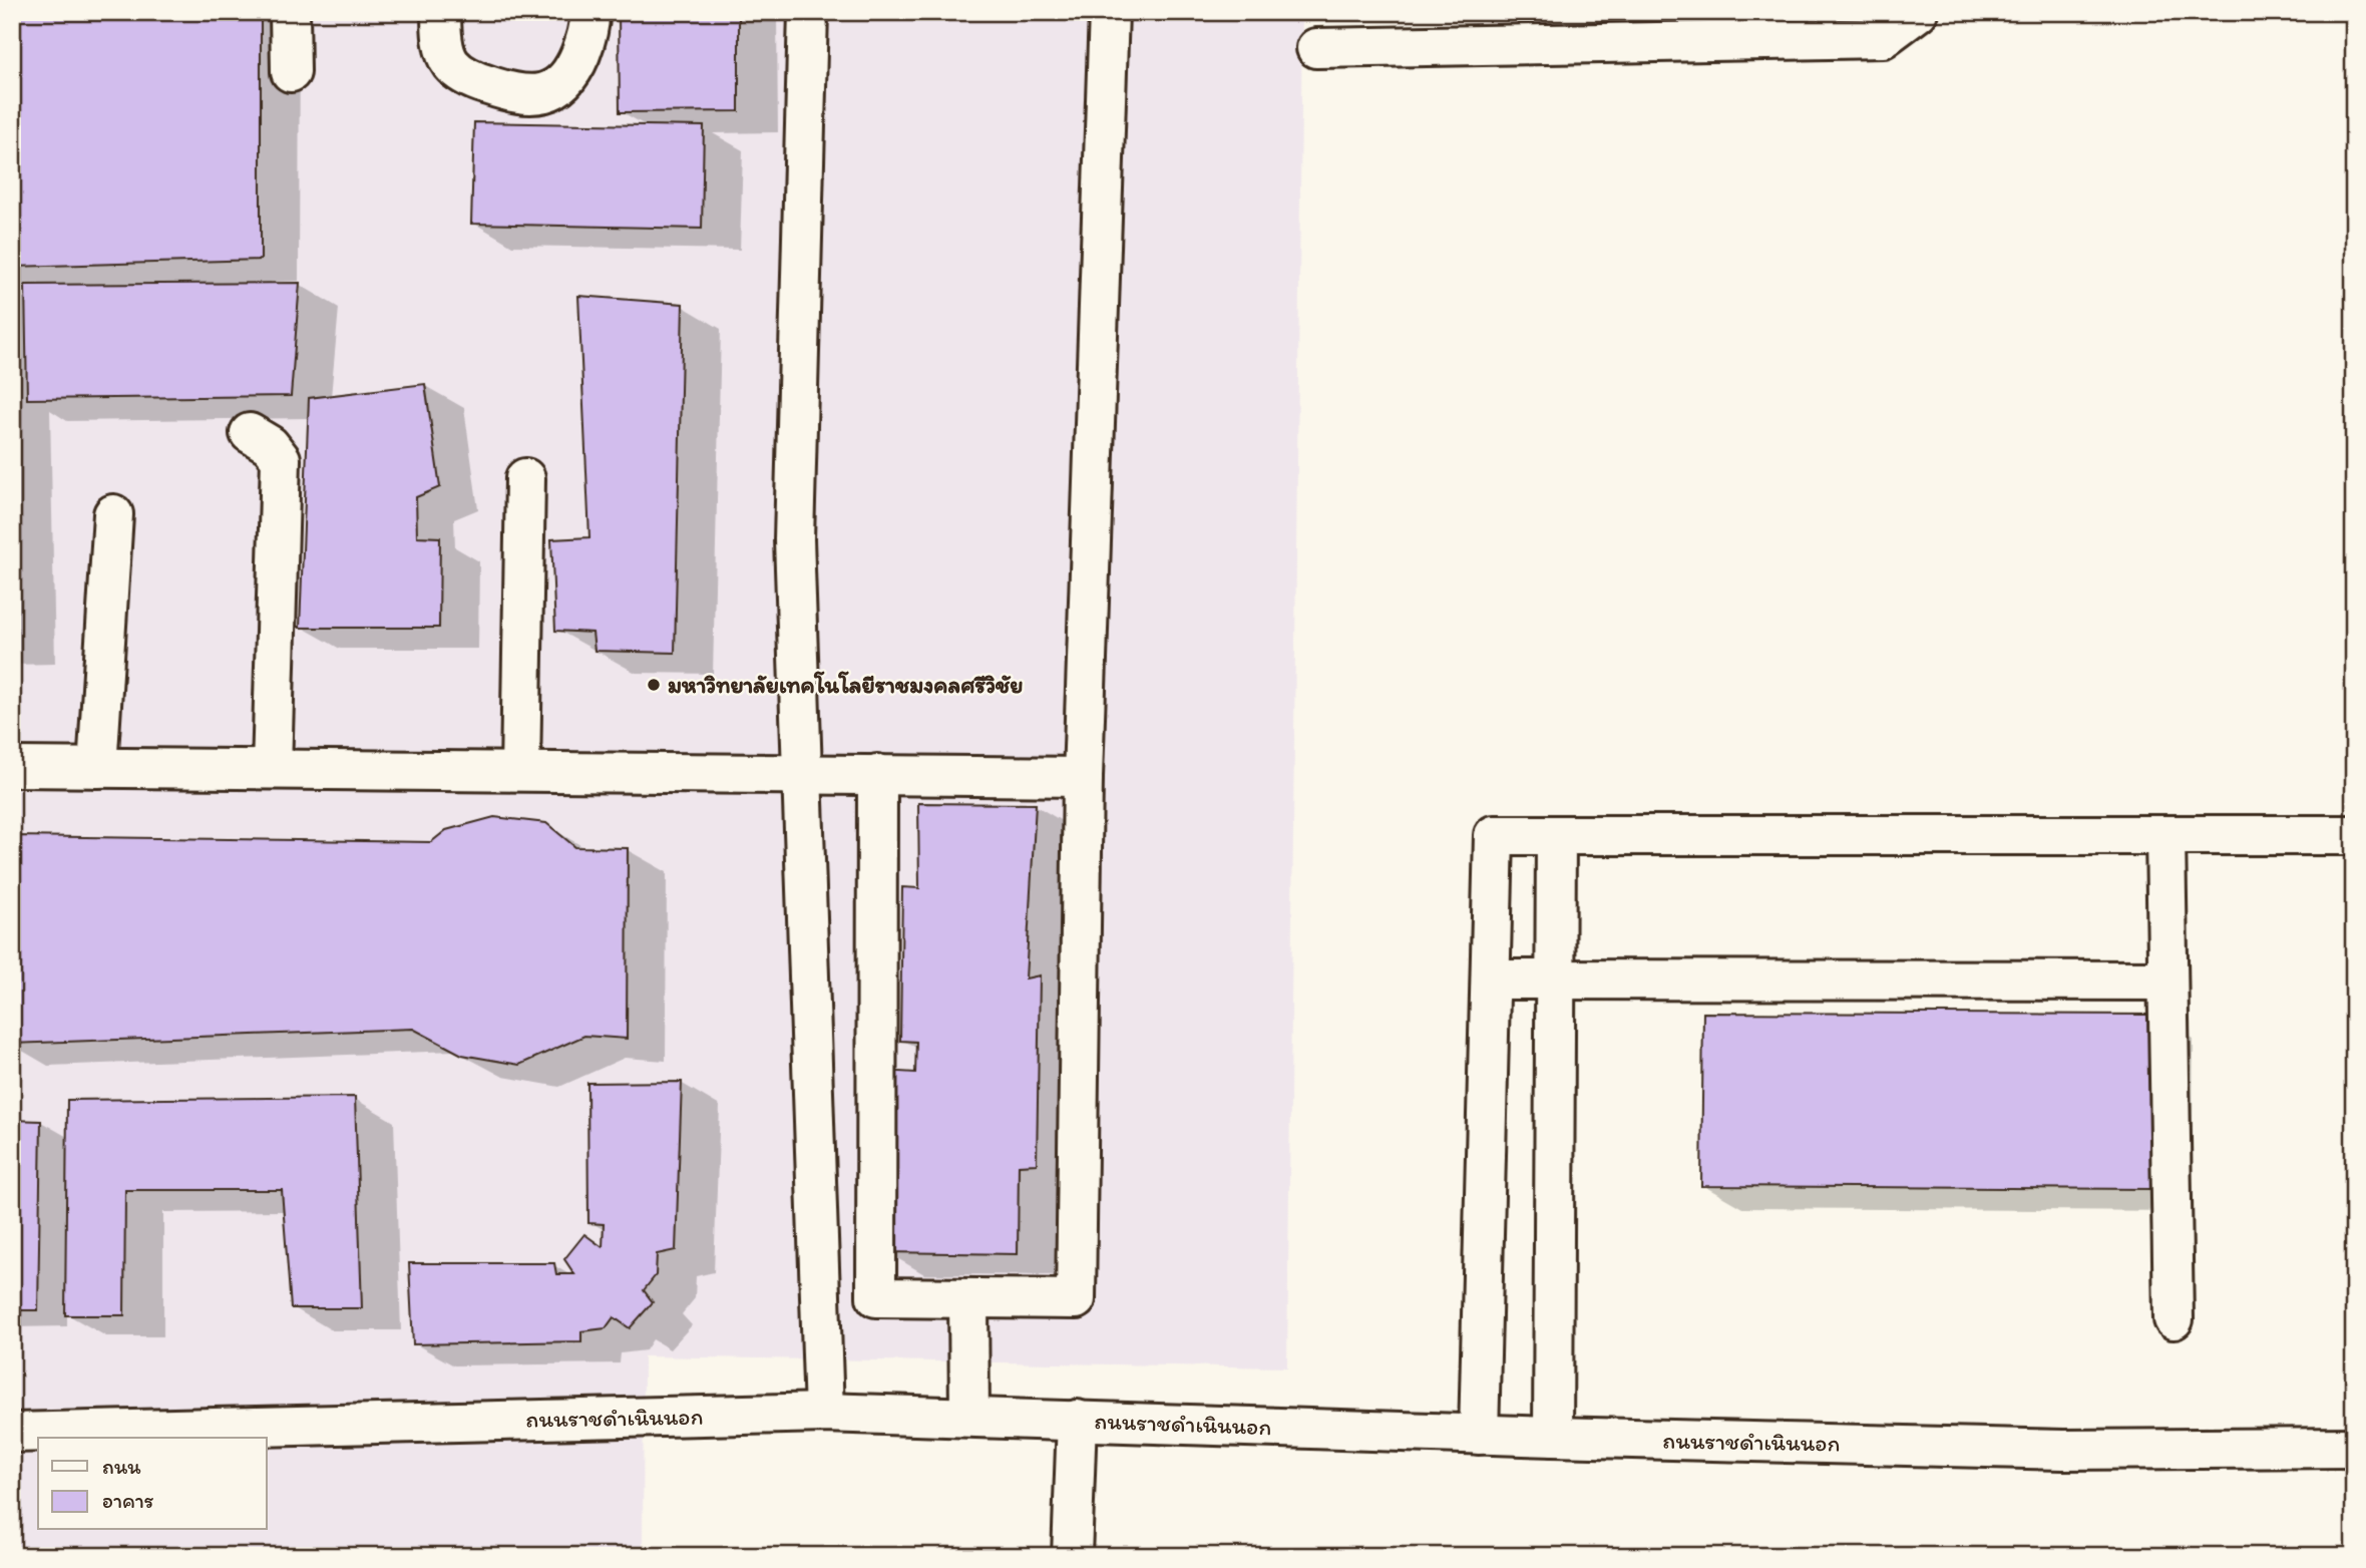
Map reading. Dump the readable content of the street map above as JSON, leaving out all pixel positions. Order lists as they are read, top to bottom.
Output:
{
  "streets": {
    "street": ["ถนนราชดำเนินนอก"]
  },
  "places": ["มหาวิทยาลัยเทคโนโลยีราชมงคลศรีวิชัย"],
  "legend": ["ถนน", "อาคาร"]
}
